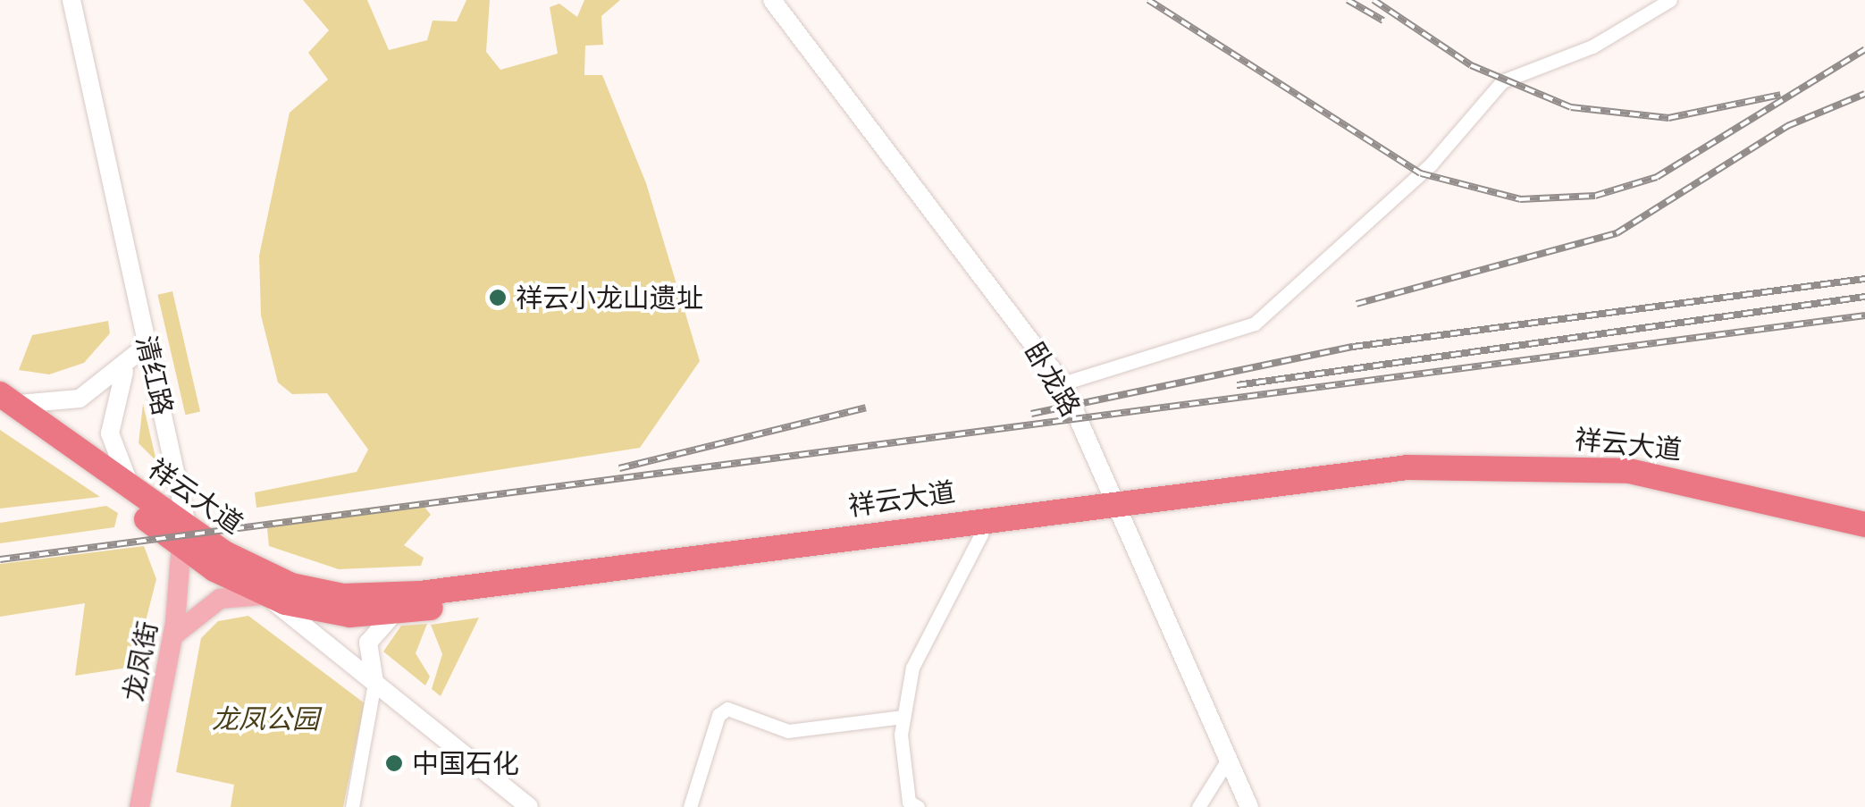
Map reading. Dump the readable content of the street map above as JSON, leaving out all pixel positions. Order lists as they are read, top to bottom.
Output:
{
  "streets": {
    "highway": ["祥云大道"],
    "main road": ["清红路", "卧龙路", "龙凤街"]
  },
  "crossings": [
    ["清红路", "祥云大道"],
    ["清红路", "龙凤街"],
    ["卧龙路", "祥云大道"],
    ["祥云大道", "龙凤街"]
  ],
  "parks": ["龙凤公园"],
  "places": ["祥云小龙山遗址", "中国石化"]
}
